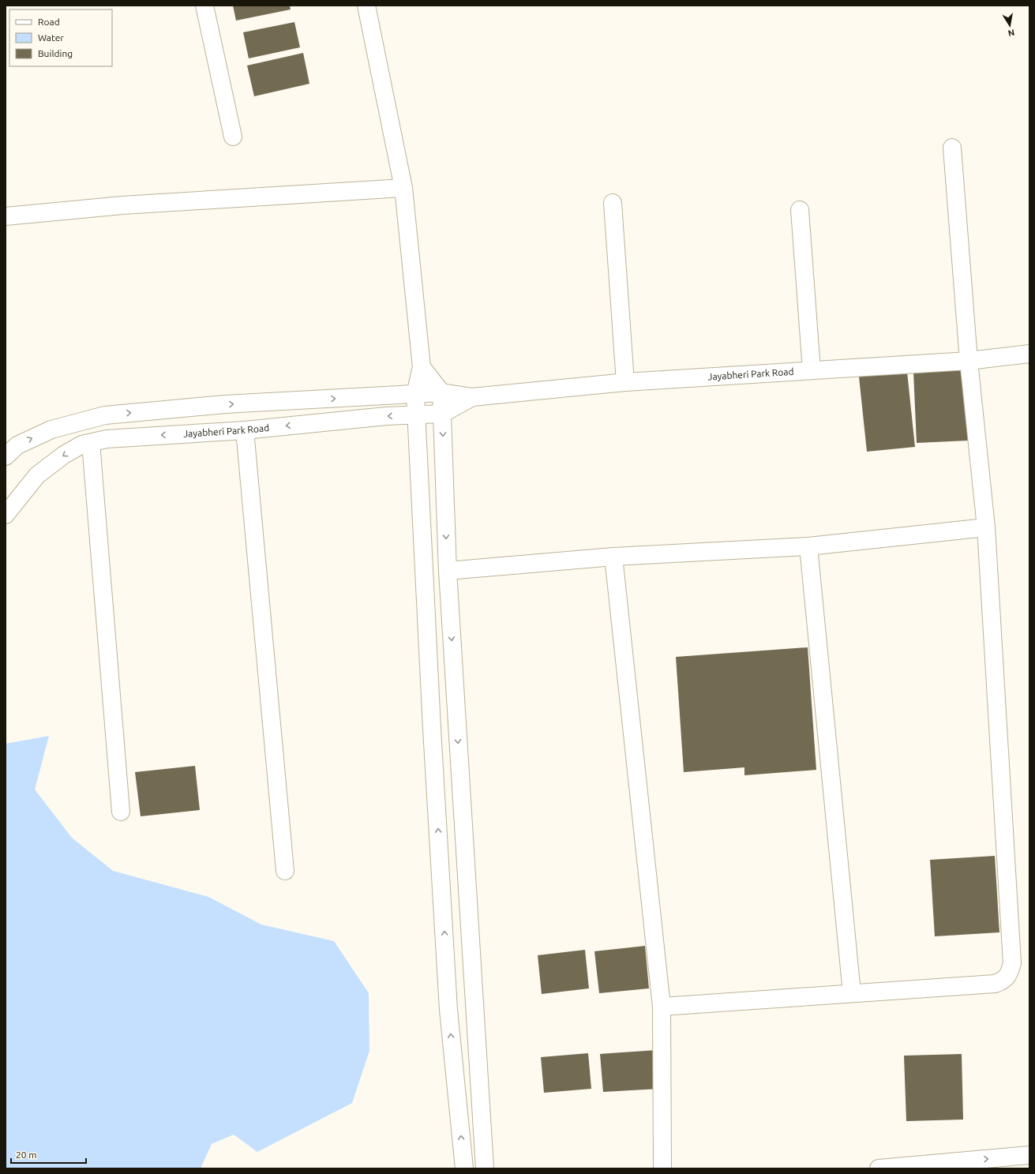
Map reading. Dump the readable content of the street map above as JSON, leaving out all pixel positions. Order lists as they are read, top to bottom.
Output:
{
  "streets": {
    "street": ["Jayabheri Park Road"]
  },
  "legend": ["Road", "Water", "Building"],
  "scale_bar": "20 m",
  "north": "bottom"
}
